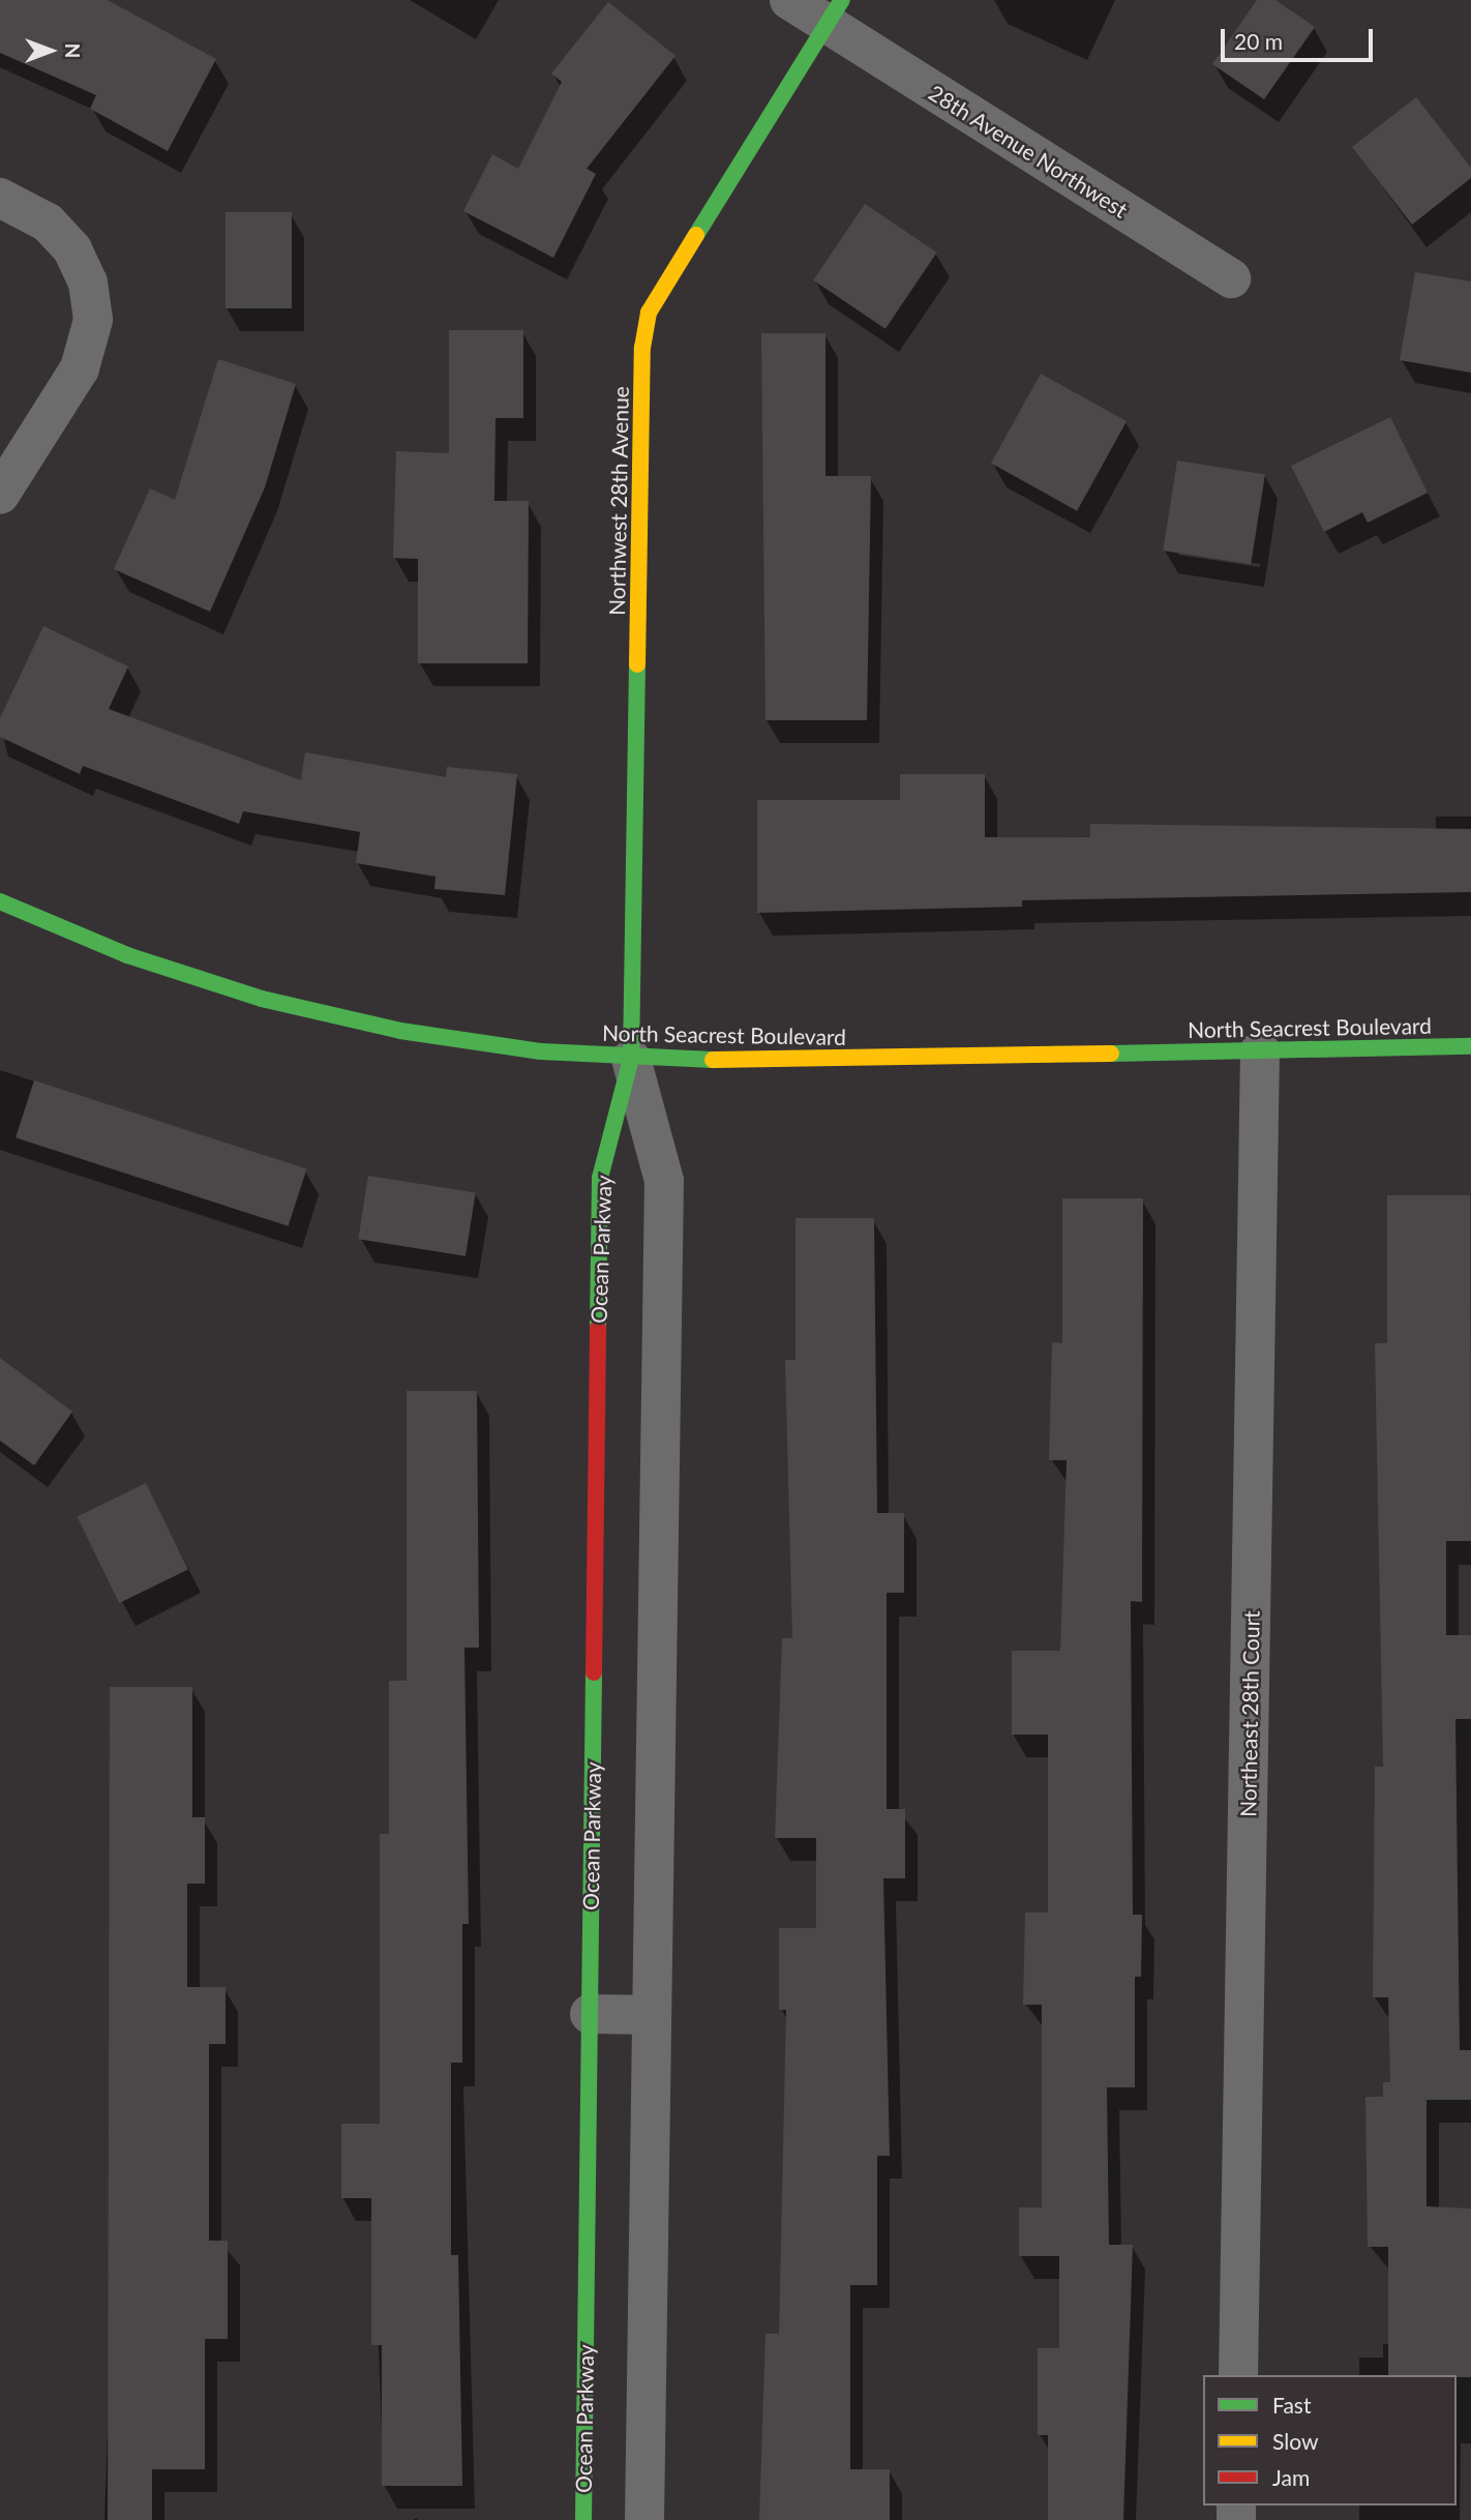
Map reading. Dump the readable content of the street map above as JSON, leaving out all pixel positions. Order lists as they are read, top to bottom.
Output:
{
  "streets": {
    "street": [
      "28th Avenue Northwest",
      "Northwest 28th Avenue",
      "North Seacrest Boulevard",
      "Ocean Parkway",
      "Northeast 28th Court"
    ]
  },
  "crossings": [
    ["28th Avenue Northwest", "Northwest 28th Avenue"],
    ["Northwest 28th Avenue", "North Seacrest Boulevard"],
    ["Northwest 28th Avenue", "Ocean Parkway"],
    ["North Seacrest Boulevard", "Ocean Parkway"],
    ["North Seacrest Boulevard", "Northeast 28th Court"]
  ],
  "legend": ["Fast", "Slow", "Jam"],
  "scale_bar": "20 m",
  "north": "right"
}
